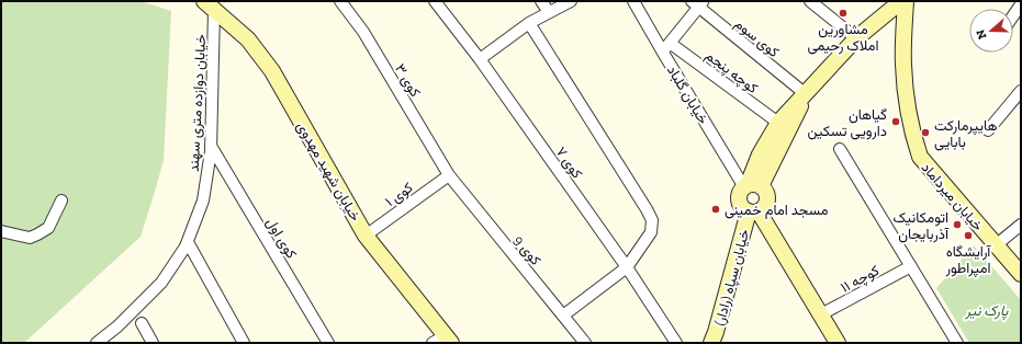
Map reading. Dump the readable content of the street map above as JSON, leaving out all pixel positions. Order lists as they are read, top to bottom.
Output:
{
  "streets": {
    "street": [
      "کوی سوم",
      "کوچه پنجم",
      "کوی ۳",
      "خیابان گلباد",
      "خیابان دوازده متری سهند",
      "کوی ۷",
      "خیابان شهید مهدوی",
      "کوی ۱",
      "خیابان میرداماد",
      "کوی اول",
      "کوی 9",
      "خیابان سپاه (رادار)",
      "کوچه ۱۱"
    ]
  },
  "crossings": [
    ["کوی ۳", "کوی ۱"],
    ["کوی ۳", "کوی 9"],
    ["خیابان گلباد", "خیابان سپاه (رادار)"],
    ["خیابان دوازده متری سهند", "خیابان شهید مهدوی"],
    ["خیابان دوازده متری سهند", "کوی اول"],
    ["خیابان شهید مهدوی", "کوی ۱"],
    ["کوی ۱", "کوی 9"]
  ],
  "parks": ["پارک نیر"],
  "places": [
    "مشاورین املاک رحیمی",
    "گیاهان دارویی تسکین",
    "هایپرمارکت بابایی",
    "مسجد امام خمینی",
    "اتومکانیک آذربایجان",
    "آرایشگاه امپراطور"
  ],
  "north": "left"
}
